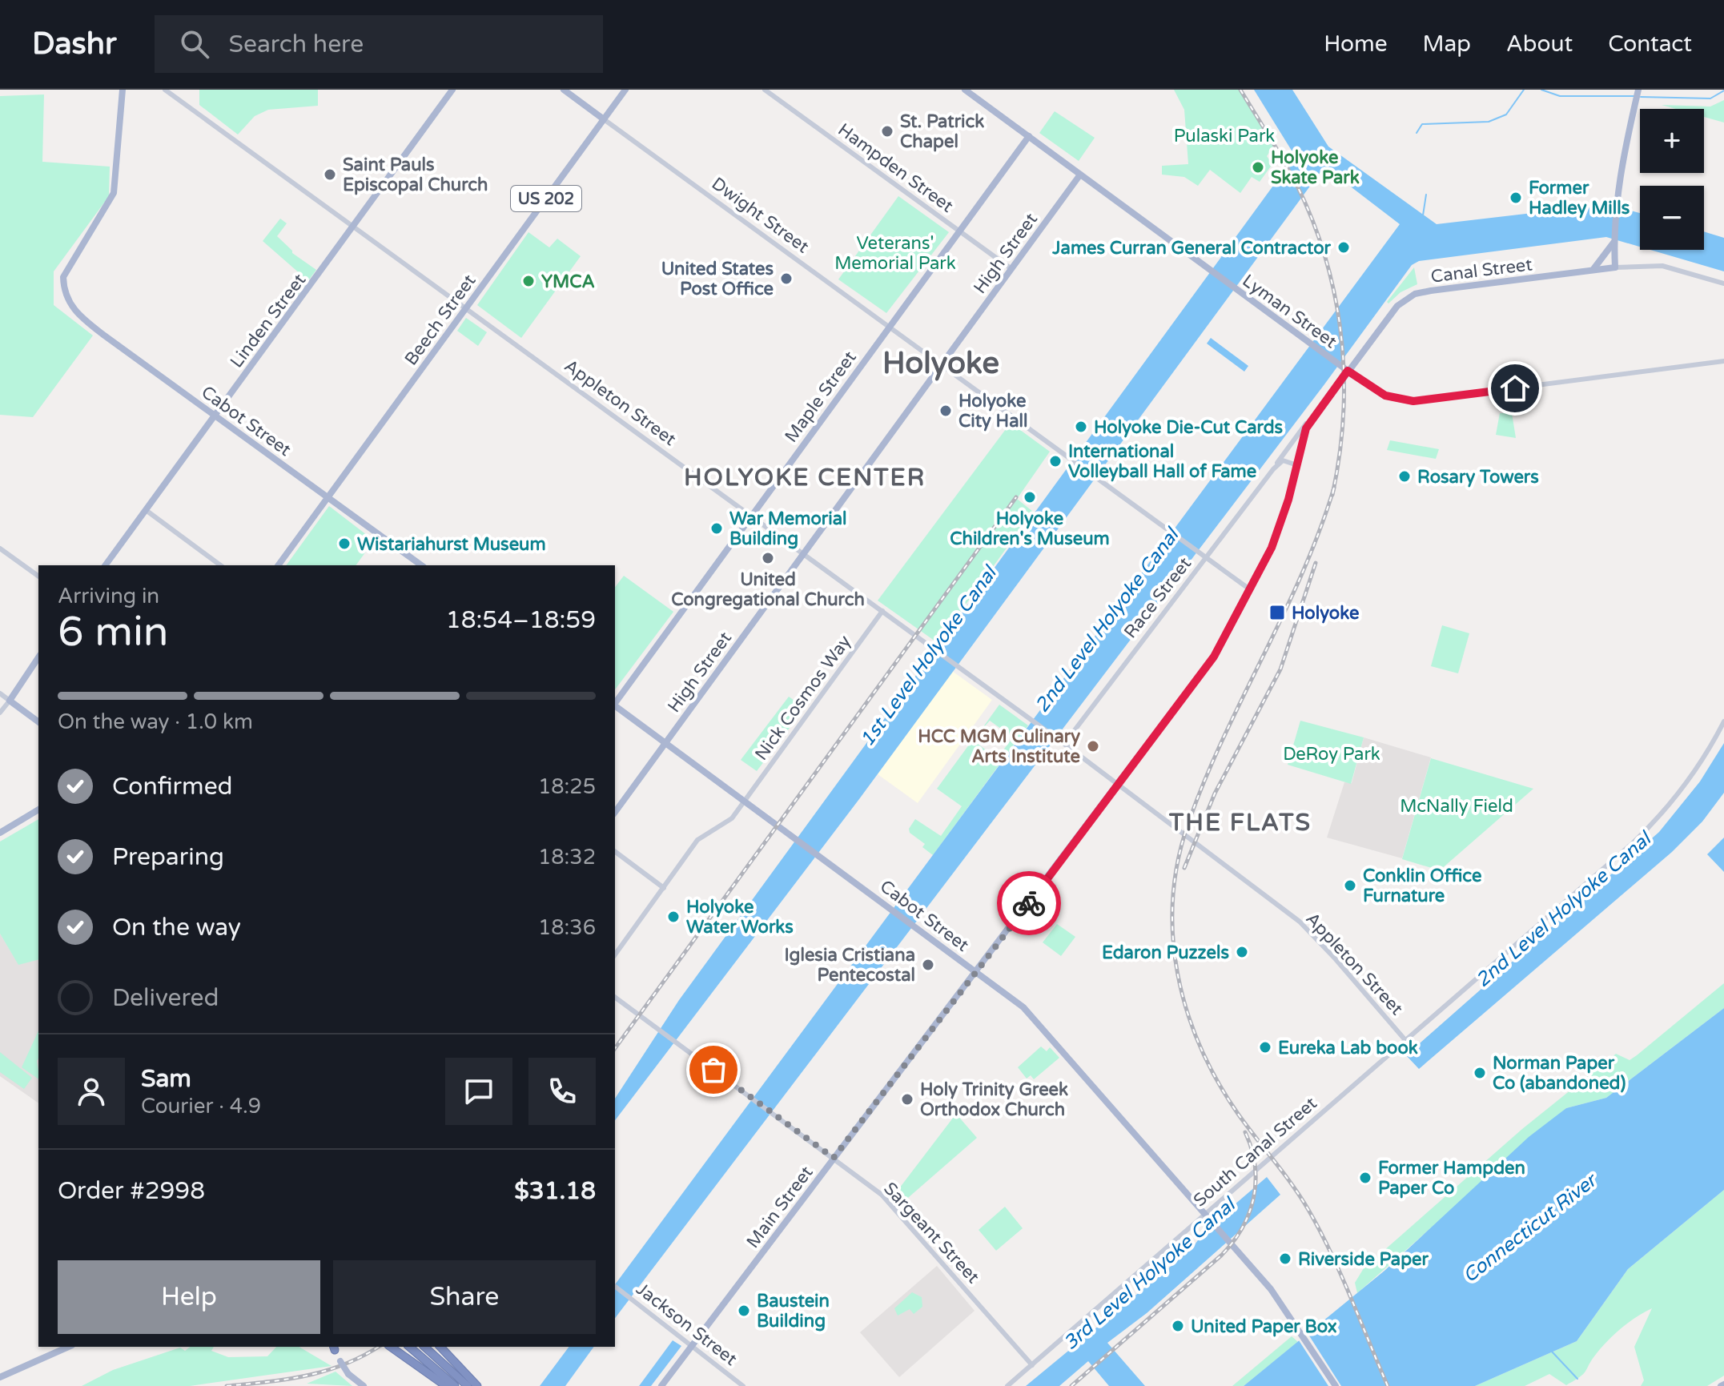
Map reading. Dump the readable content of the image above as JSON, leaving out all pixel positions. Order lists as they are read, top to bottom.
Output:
{
  "streets": {
    "main road": [
      "US 202",
      "Dwight Street",
      "High Street",
      "Canal Street",
      "Lyman Street",
      "Beech Street",
      "Linden Street",
      "Maple Street",
      "Cabot Street",
      "Main Street"
    ],
    "street": [
      "Hampden Street",
      "Appleton Street",
      "Race Street",
      "Nick Cosmos Way",
      "South Canal Street",
      "Sargeant Street",
      "Jackson Street"
    ]
  },
  "crossings": [
    ["Hampden Street", "High Street"],
    ["Hampden Street", "Maple Street"],
    ["Dwight Street", "High Street"],
    ["Dwight Street", "Beech Street"],
    ["Dwight Street", "Maple Street"],
    ["Dwight Street", "Race Street"],
    ["Dwight Street", "Main Street"],
    ["High Street", "Lyman Street"],
    ["High Street", "Appleton Street"],
    ["High Street", "Cabot Street"],
    ["Canal Street", "Lyman Street"],
    ["Canal Street", "Main Street"],
    ["Lyman Street", "Maple Street"],
    ["Lyman Street", "Main Street"],
    ["Beech Street", "Appleton Street"],
    ["Beech Street", "Cabot Street"],
    ["Linden Street", "Appleton Street"],
    ["Linden Street", "Cabot Street"],
    ["Maple Street", "Appleton Street"],
    ["Appleton Street", "Race Street"],
    ["Appleton Street", "Nick Cosmos Way"],
    ["Appleton Street", "South Canal Street"],
    ["Appleton Street", "Main Street"],
    ["Cabot Street", "Nick Cosmos Way"],
    ["Cabot Street", "South Canal Street"],
    ["Cabot Street", "Main Street"],
    ["Race Street", "Main Street"],
    ["South Canal Street", "Sargeant Street"],
    ["Main Street", "Sargeant Street"],
    ["Main Street", "Jackson Street"]
  ],
  "districts": ["Holyoke", "HOLYOKE CENTER", "THE FLATS"],
  "water": [
    "2nd Level Holyoke Canal",
    "1st Level Holyoke Canal",
    "Connecticut River",
    "3rd Level Holyoke Canal"
  ],
  "parks": [
    "Pulaski Park",
    "Veterans' Memorial Park",
    "DeRoy Park",
    "McNally Field"
  ],
  "places": {
    "other": [
      "St. Patrick Chapel",
      "Holyoke Skate Park",
      "Saint Pauls Episcopal Church",
      "Former Hadley Mills",
      "James Curran General Contractor",
      "United States Post Office",
      "YMCA",
      "Holyoke City Hall",
      "Holyoke Die-Cut Cards",
      "International Volleyball Hall of Fame",
      "Rosary Towers",
      "Holyoke Children's Museum",
      "War Memorial Building",
      "Wistariahurst Museum",
      "United Congregational Church",
      "HCC MGM Culinary Arts Institute",
      "Conklin Office Furnature",
      "Holyoke Water Works",
      "Edaron Puzzels",
      "Iglesia Cristiana Pentecostal",
      "Eureka Lab book",
      "Norman Paper Co (abandoned)",
      "Holy Trinity Greek Orthodox Church",
      "Former Hampden Paper Co",
      "Riverside Paper",
      "Baustein Building",
      "United Paper Box"
    ],
    "transit": ["Holyoke"]
  },
  "page": {
    "header": "Dashr",
    "search": "Search here",
    "nav": [
      "Home",
      "Map",
      "About",
      "Contact"
    ],
    "map_buttons": ["+", "−"],
    "heading": ["6 min", "Arriving in", "18:54–18:59"],
    "panel": [
      "Sam",
      "Courier · 4.9",
      "Order #2998",
      "$31.18"
    ],
    "bar": "On the way · 1.0 km",
    "list": [
      ["Confirmed", "18:25"],
      ["Preparing", "18:32"],
      ["On the way", "18:36"],
      "Delivered"
    ],
    "buttons": ["Help", "Share"]
  }
}
